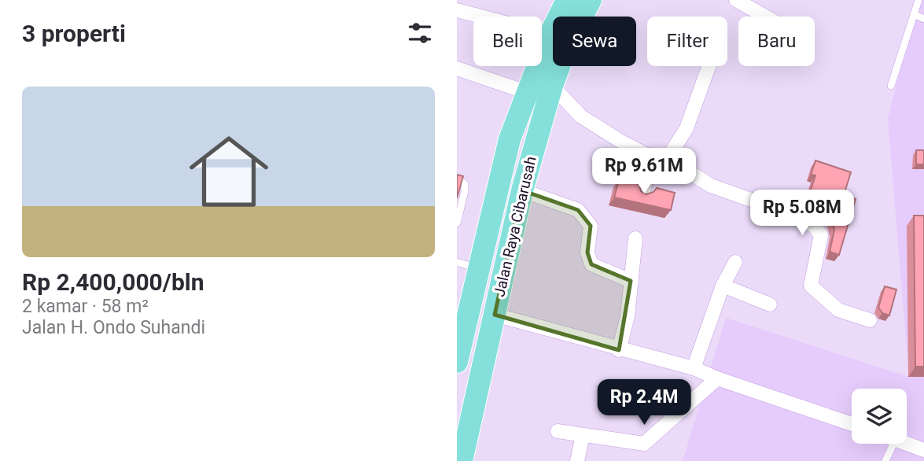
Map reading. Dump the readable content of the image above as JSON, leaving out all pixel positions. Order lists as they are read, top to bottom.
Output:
{
  "streets": {
    "main road": ["Jalan Raya Cibarusah"]
  },
  "page": {
    "heading": "3 properti",
    "chip": [
      "Beli",
      "Sewa",
      "Filter",
      "Baru"
    ],
    "list": [
      {
        "name": "Rp 2,400,000/bln",
        "note": "2 kamar · 58 m² · Jalan H. Ondo Suhandi"
      }
    ],
    "price": ["Rp 9.61M", "Rp 5.08M", "Rp 2.4M"]
  }
}
